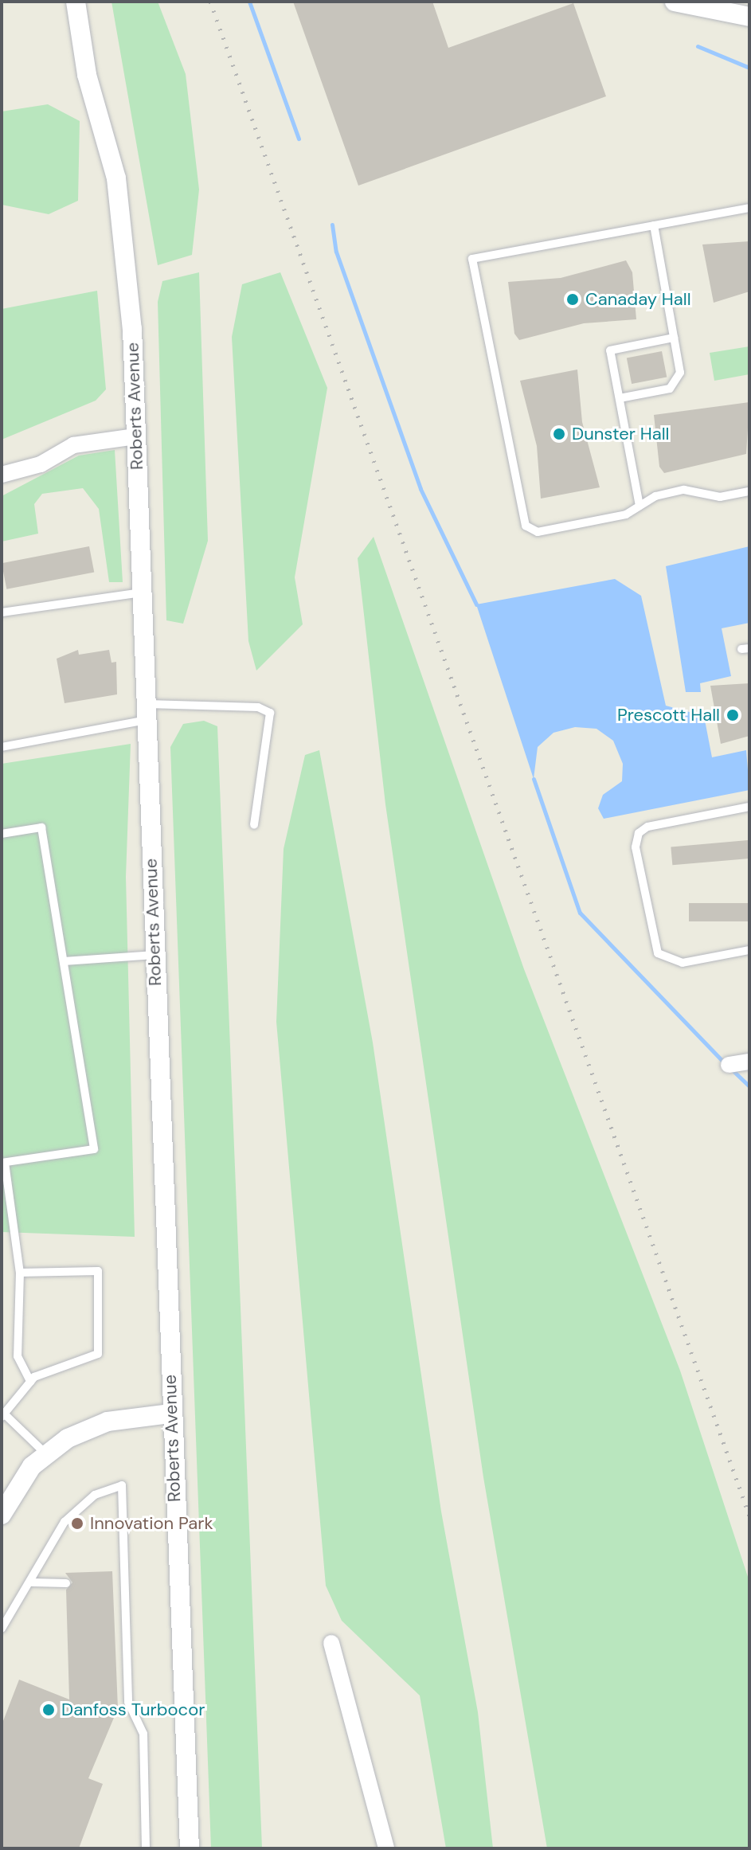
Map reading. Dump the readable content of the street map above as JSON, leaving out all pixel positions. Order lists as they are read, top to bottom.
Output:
{
  "streets": {
    "street": ["Roberts Avenue"]
  },
  "places": [
    "Canaday Hall",
    "Dunster Hall",
    "Prescott Hall",
    "Innovation Park",
    "Danfoss Turbocor"
  ]
}
